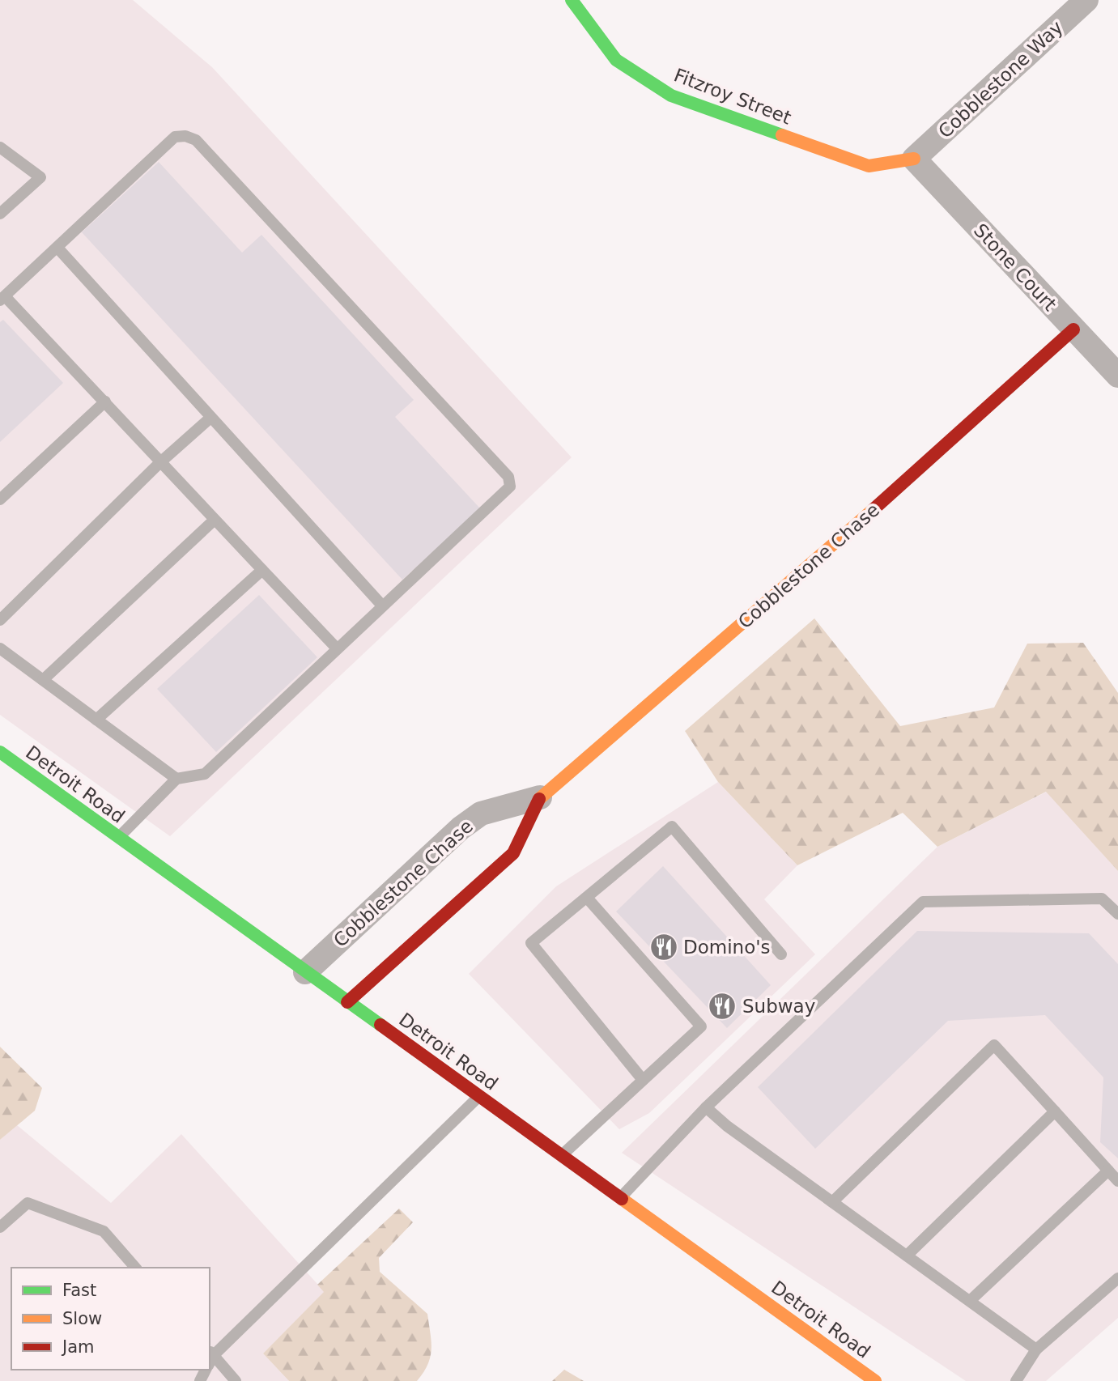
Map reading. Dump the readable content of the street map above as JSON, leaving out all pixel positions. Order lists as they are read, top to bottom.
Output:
{
  "streets": {
    "street": [
      "Cobblestone Way",
      "Fitzroy Street",
      "Stone Court",
      "Cobblestone Chase",
      "Detroit Road"
    ]
  },
  "crossings": [
    ["Cobblestone Way", "Fitzroy Street"],
    ["Cobblestone Way", "Stone Court"],
    ["Fitzroy Street", "Stone Court"],
    ["Stone Court", "Cobblestone Chase"],
    ["Cobblestone Chase", "Detroit Road"]
  ],
  "places": {
    "restaurant": ["Domino's", "Subway"]
  },
  "legend": ["Fast", "Slow", "Jam"]
}
